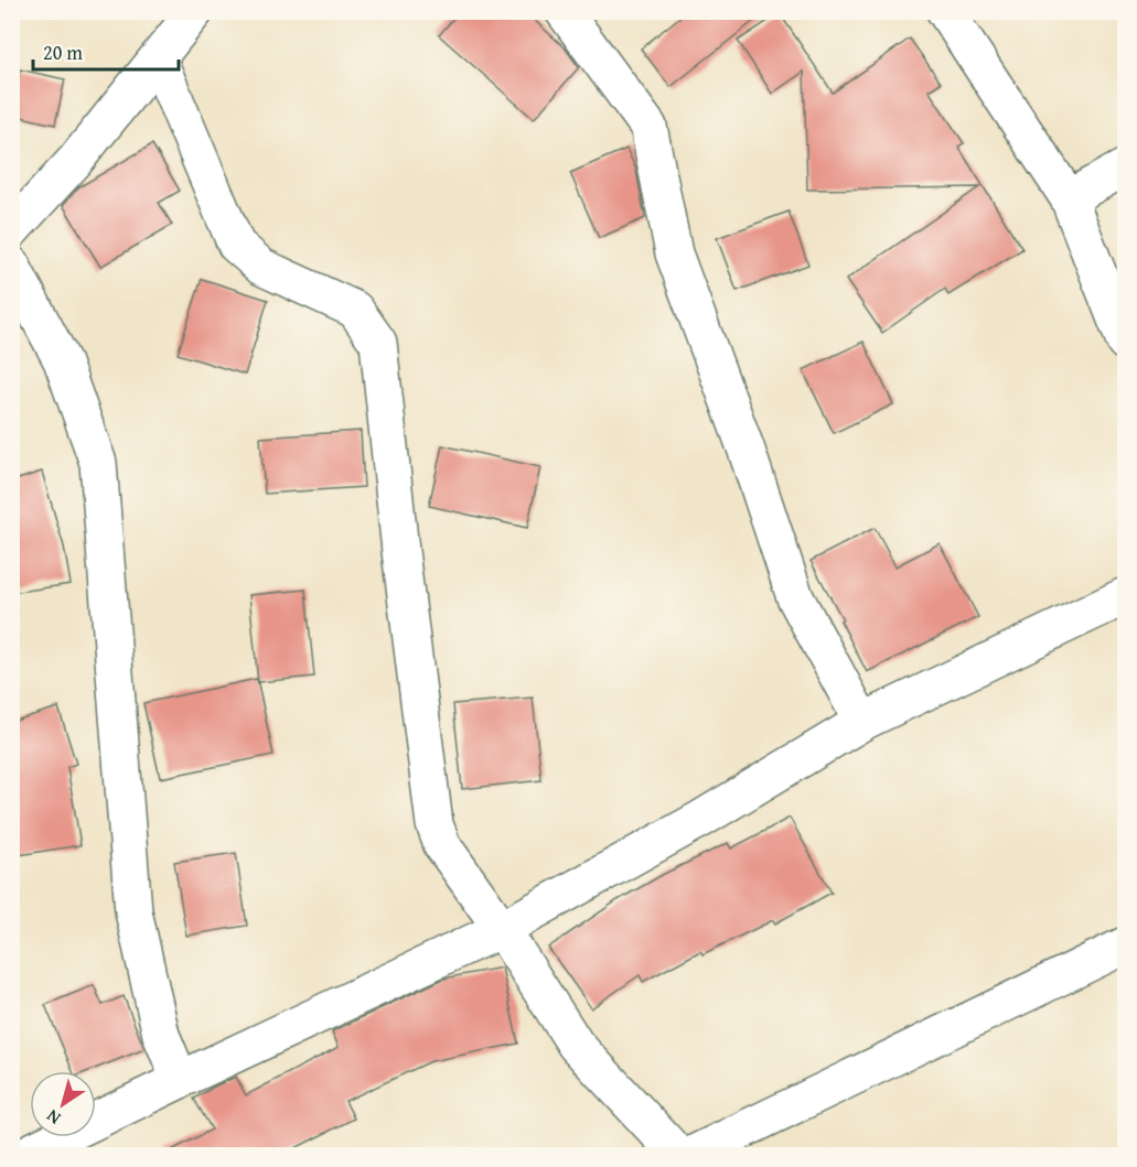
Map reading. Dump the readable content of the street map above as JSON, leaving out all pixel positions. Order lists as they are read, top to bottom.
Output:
{
  "scale_bar": "20 m",
  "north": "bottom left"
}
